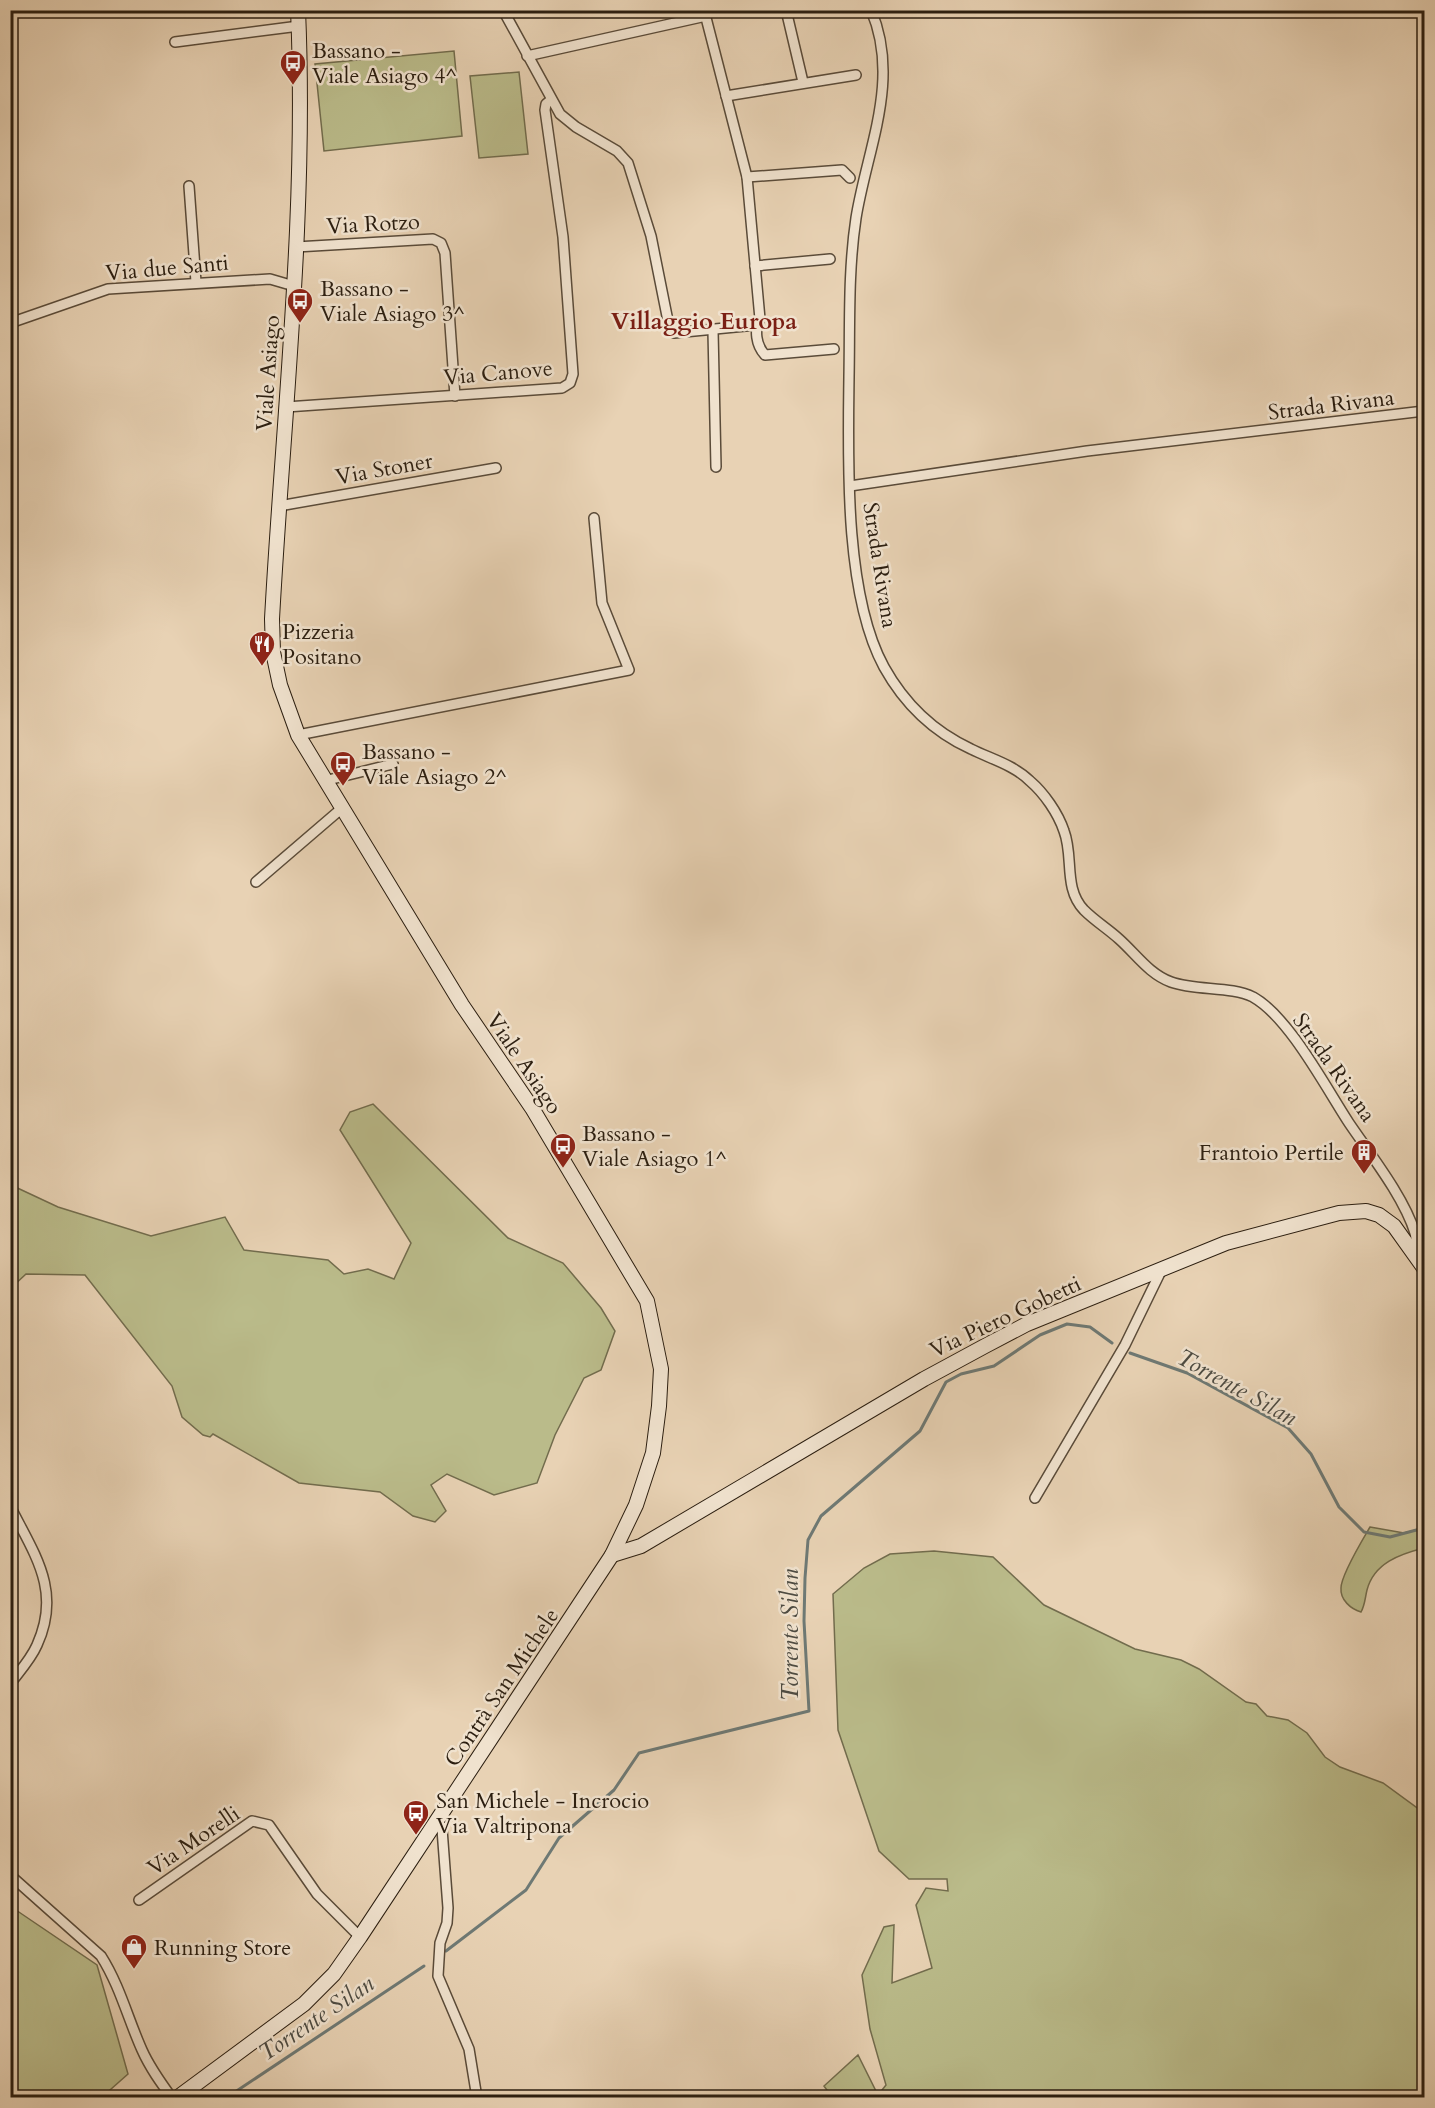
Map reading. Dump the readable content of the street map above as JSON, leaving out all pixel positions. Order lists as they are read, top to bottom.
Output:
{
  "streets": {
    "main road": ["Viale Asiago", "Via Piero Gobetti", "Contrà San Michele"],
    "street": [
      "Via Rotzo",
      "Via due Santi",
      "Via Canove",
      "Strada Rivana",
      "Via Stoner",
      "Via Morelli"
    ]
  },
  "crossings": [
    ["Via Rotzo", "Via Canove"],
    ["Via Rotzo", "Viale Asiago"],
    ["Via due Santi", "Viale Asiago"],
    ["Via Canove", "Viale Asiago"],
    ["Viale Asiago", "Via Stoner"],
    ["Viale Asiago", "Via Piero Gobetti"],
    ["Viale Asiago", "Contrà San Michele"],
    ["Strada Rivana", "Via Piero Gobetti"],
    ["Via Piero Gobetti", "Contrà San Michele"],
    ["Contrà San Michele", "Via Morelli"]
  ],
  "districts": ["Villaggio Europa"],
  "water": ["Torrente Silan"],
  "places": {
    "bus stop": [
      "Bassano - Viale Asiago 4^",
      "Bassano - Viale Asiago 3^",
      "Bassano - Viale Asiago 2^",
      "Bassano - Viale Asiago 1^",
      "San Michele - Incrocio Via Valtripona"
    ],
    "restaurant": ["Pizzeria Positano"],
    "building": ["Frantoio Pertile"],
    "shop": ["Running Store"]
  }
}
